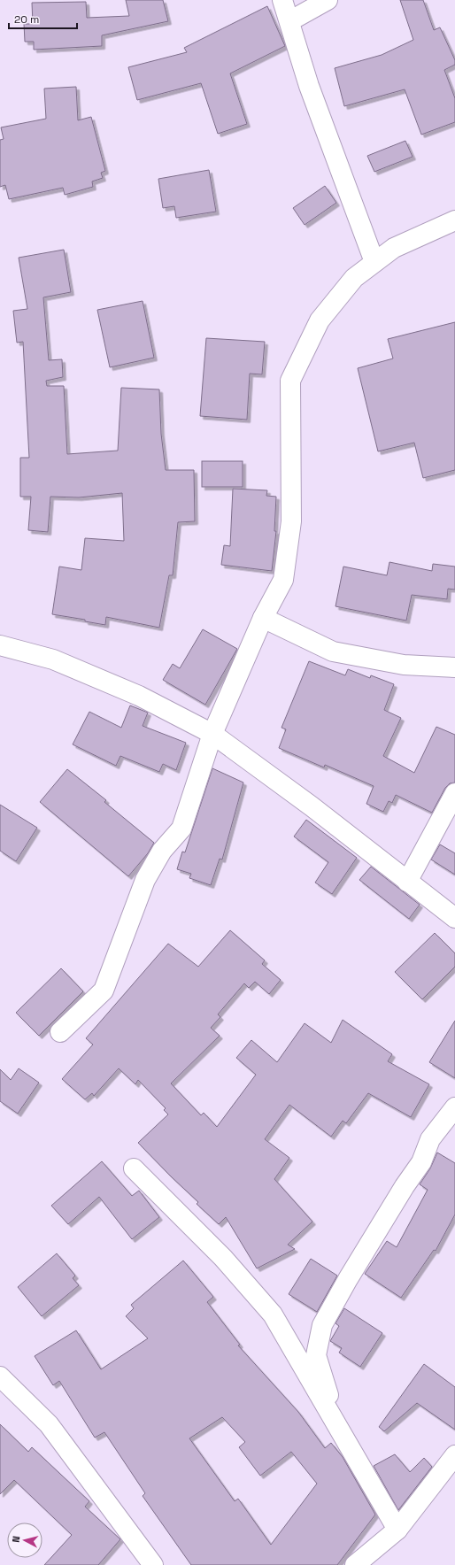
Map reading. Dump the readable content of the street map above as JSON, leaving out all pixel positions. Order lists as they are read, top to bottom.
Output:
{
  "scale_bar": "20 m",
  "north": "left"
}
